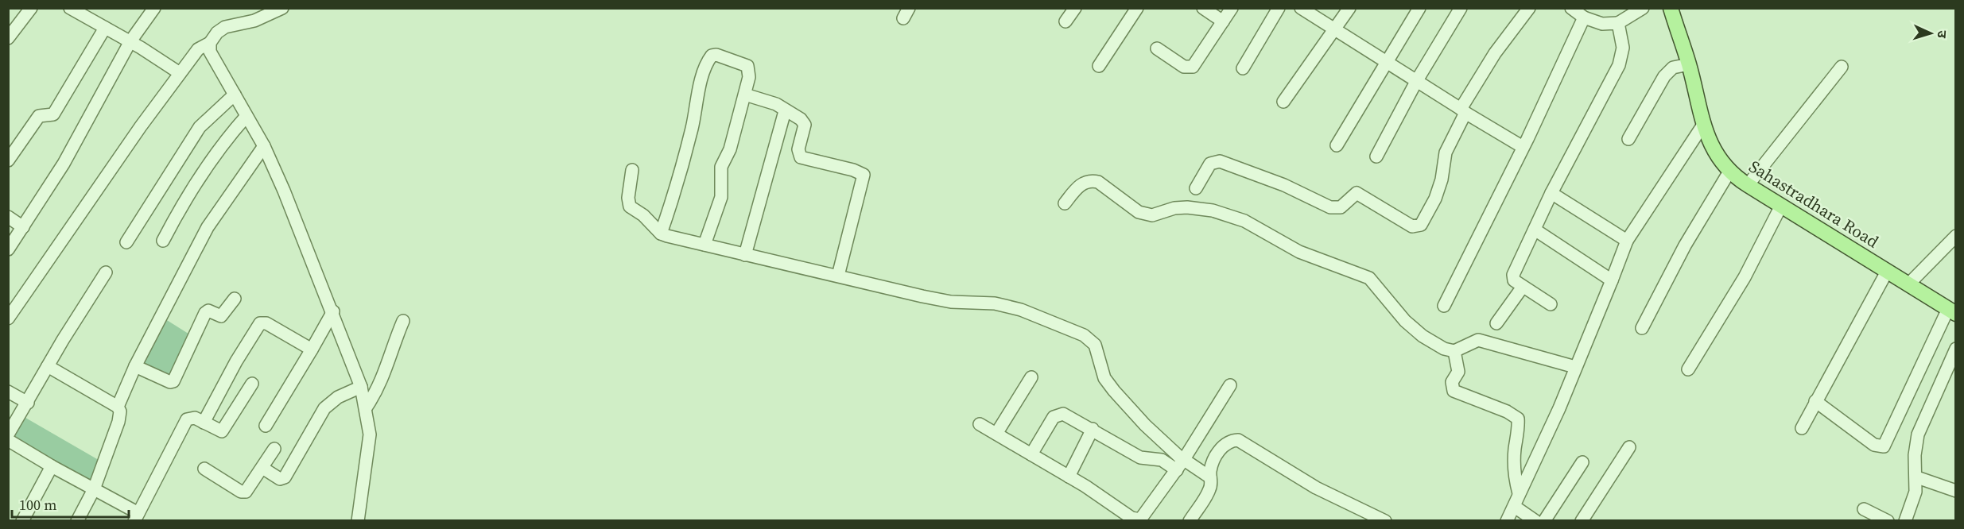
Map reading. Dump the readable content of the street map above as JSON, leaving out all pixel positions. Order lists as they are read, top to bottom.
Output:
{
  "streets": {
    "main road": ["Sahastradhara Road"]
  },
  "scale_bar": "100 m",
  "north": "right"
}
